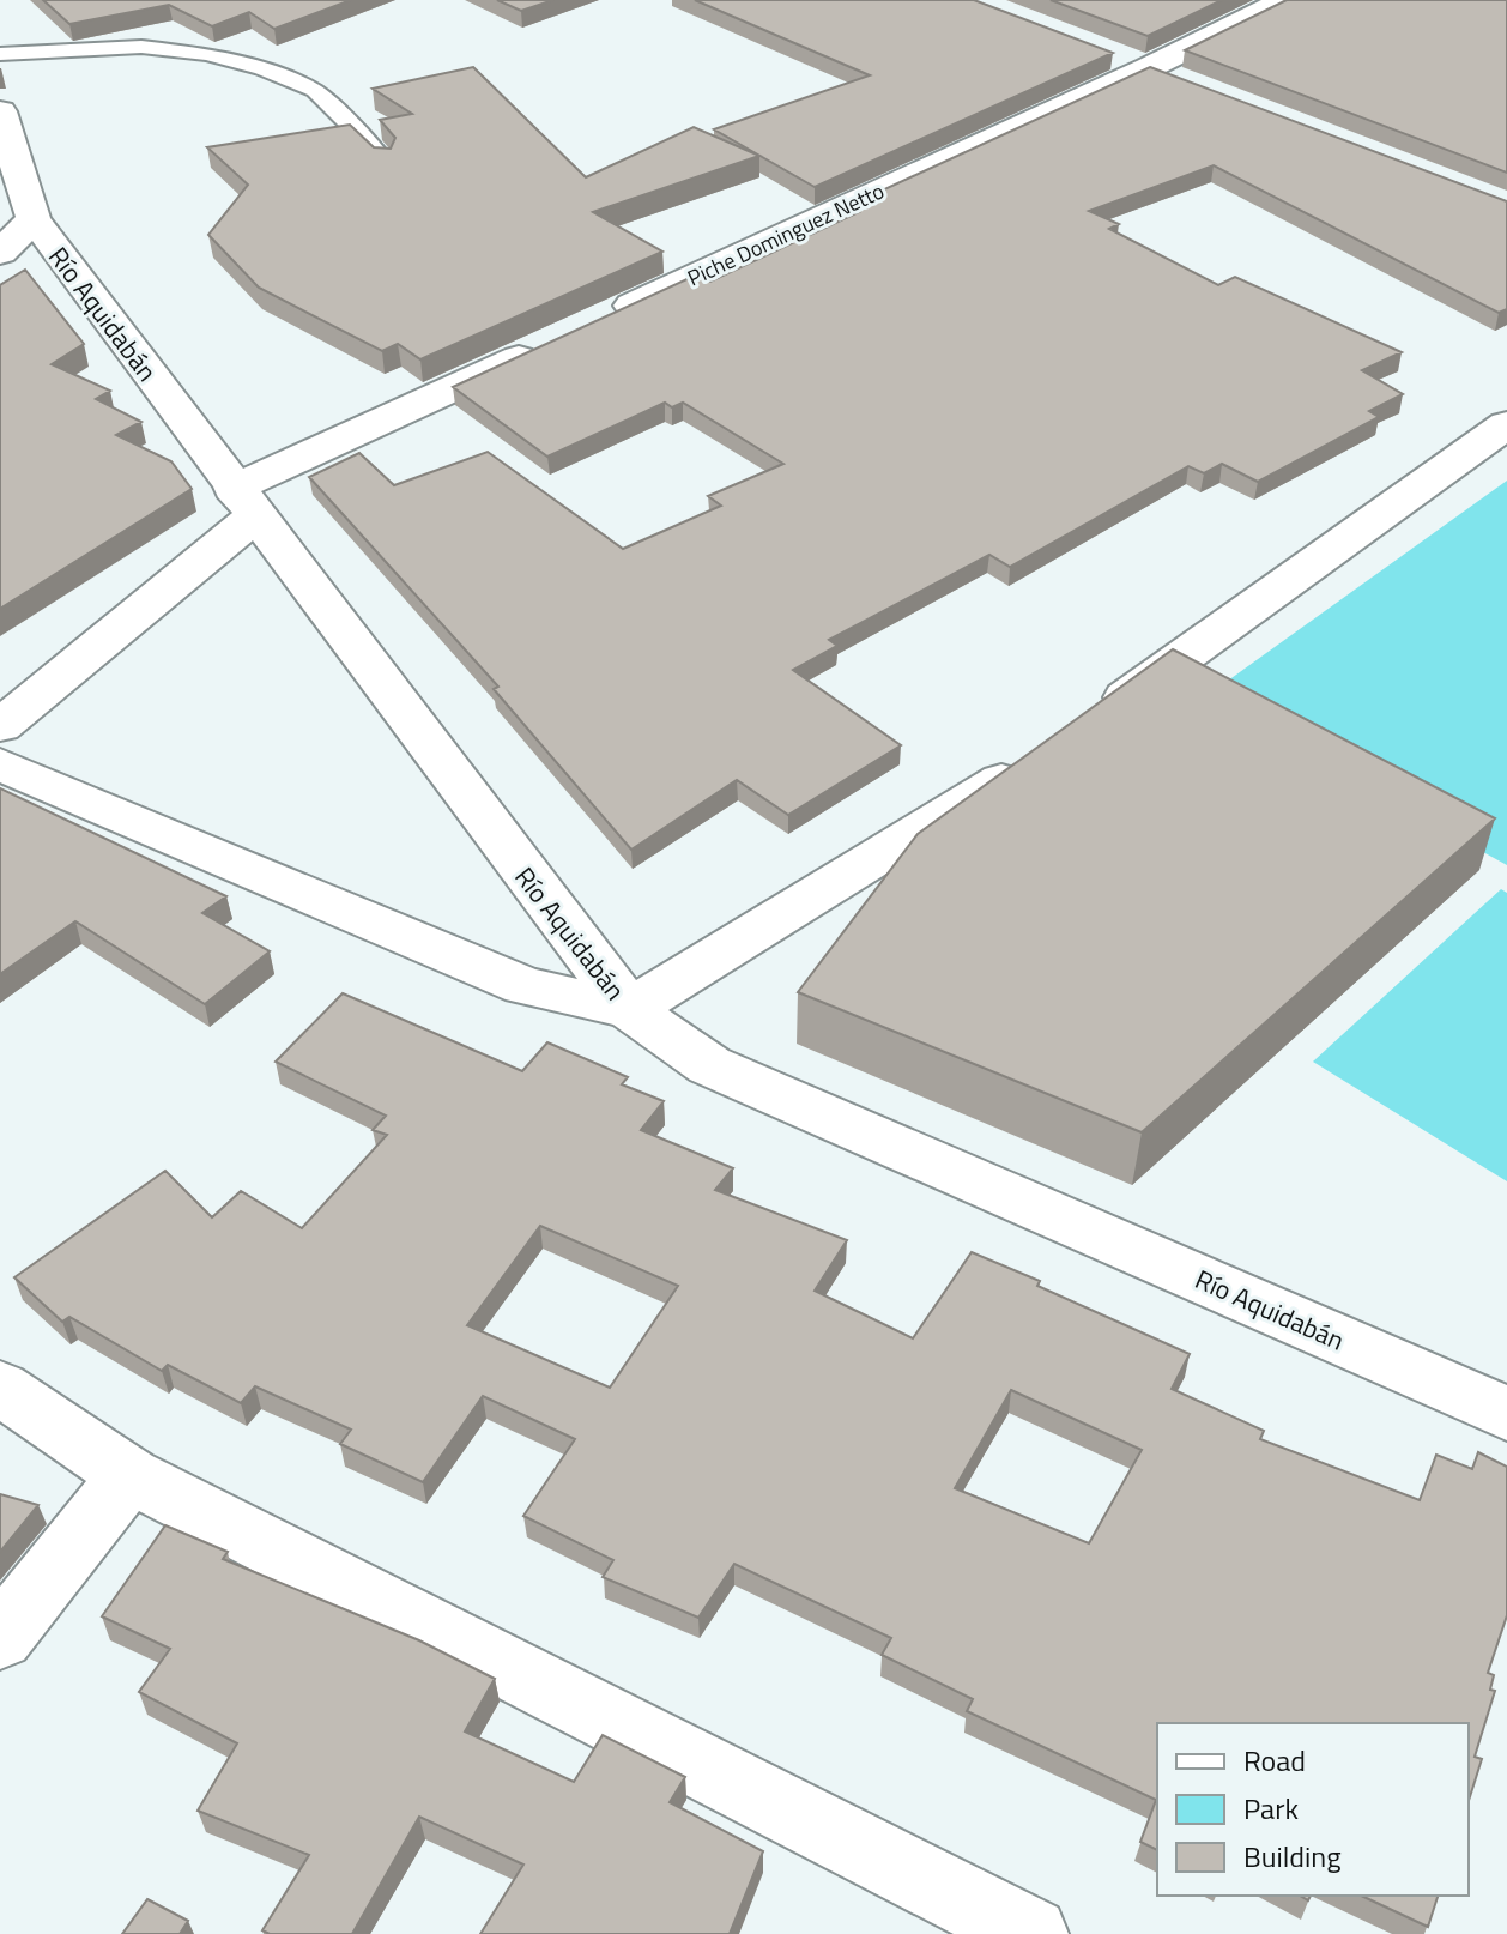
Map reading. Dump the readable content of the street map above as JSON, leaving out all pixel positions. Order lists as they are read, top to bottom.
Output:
{
  "streets": {
    "street": ["Piche Dominguez Netto", "Río Aquidabán"]
  },
  "legend": ["Road", "Park", "Building"]
}
